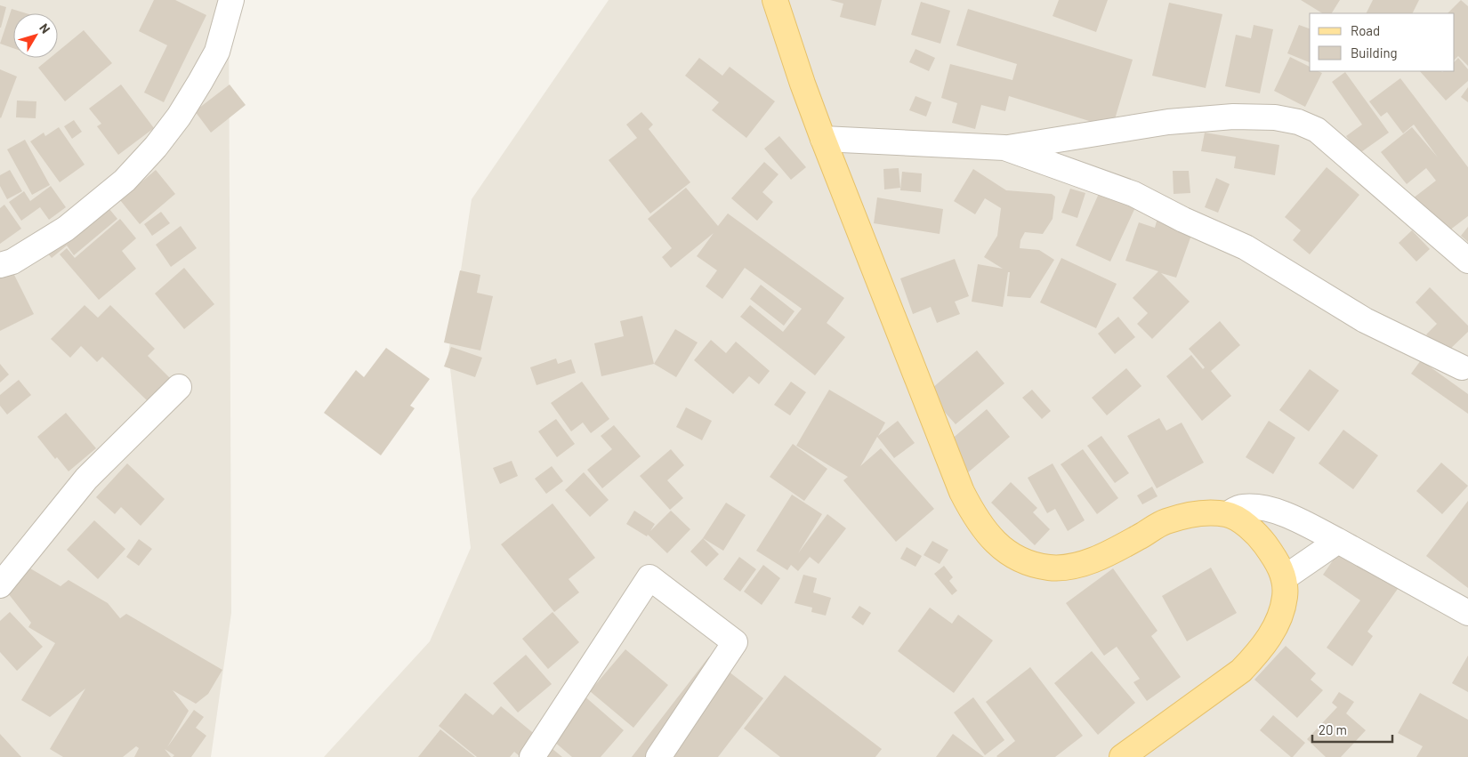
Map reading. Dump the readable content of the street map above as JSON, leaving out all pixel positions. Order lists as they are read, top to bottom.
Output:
{
  "legend": ["Road", "Building"],
  "scale_bar": "20 m",
  "north": "top right"
}
